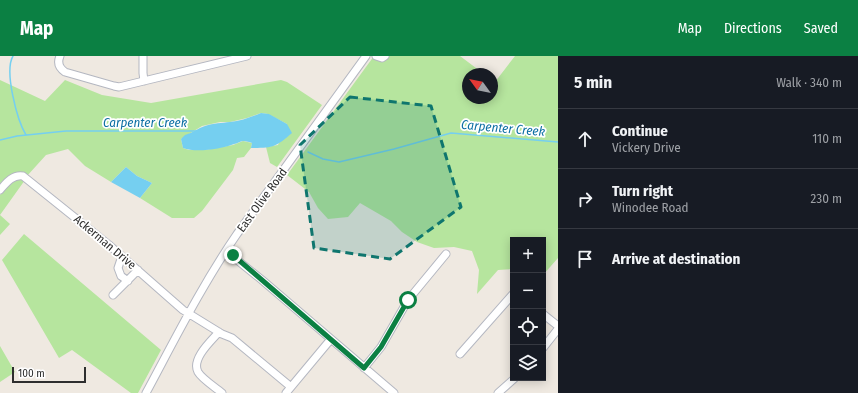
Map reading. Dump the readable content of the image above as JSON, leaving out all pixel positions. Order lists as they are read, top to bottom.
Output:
{
  "streets": {
    "street": ["East Olive Road", "Ackerman Drive"]
  },
  "crossings": [
    ["East Olive Road", "Ackerman Drive"]
  ],
  "water": ["Carpenter Creek"],
  "scale_bar": "100 m",
  "north": "top left",
  "page": {
    "header": "Map",
    "nav": ["Map", "Directions", "Saved"],
    "heading": ["5 min", "Walk · 340 m"],
    "list": [
      ["Continue", "Vickery Drive", "110 m"],
      ["Turn right", "Winodee Road", "230 m"],
      "Arrive at destination"
    ],
    "map_buttons": ["+", "−"],
    "scale": "100 m"
  }
}
